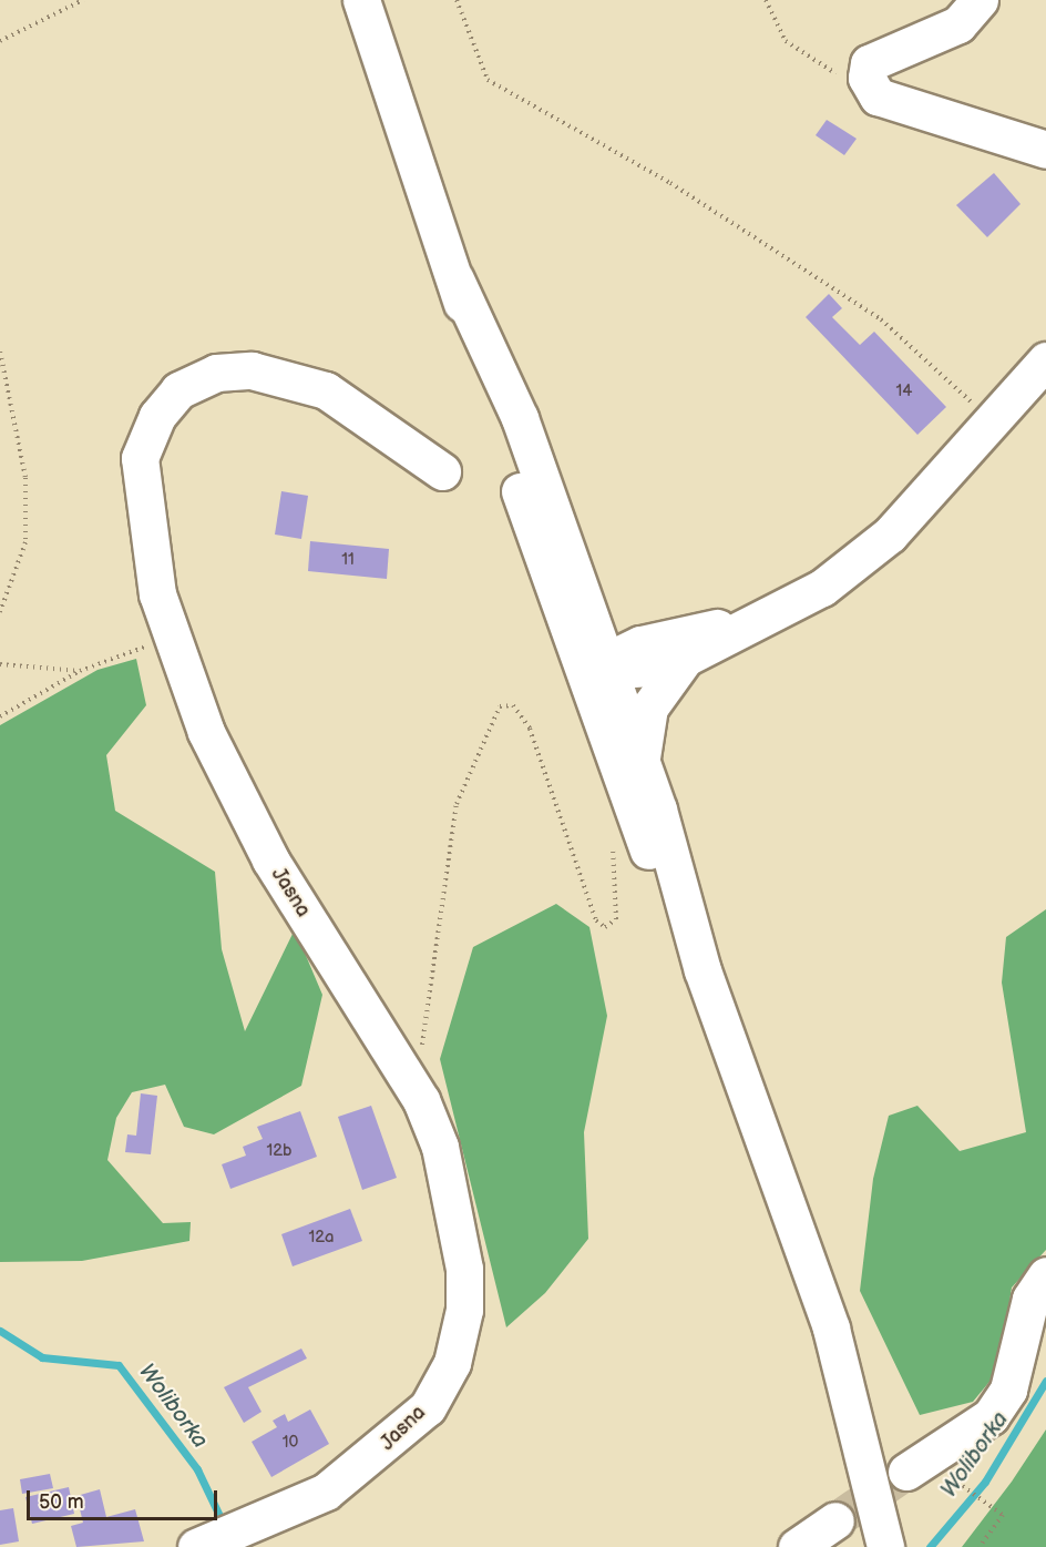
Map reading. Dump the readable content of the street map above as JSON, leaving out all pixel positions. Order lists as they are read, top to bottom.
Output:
{
  "streets": {
    "main road": ["Jasna"]
  },
  "water": ["Woliborka"],
  "house_numbers": [
    "14",
    "11",
    "12b",
    "12a",
    "10"
  ],
  "scale_bar": "50 m"
}
